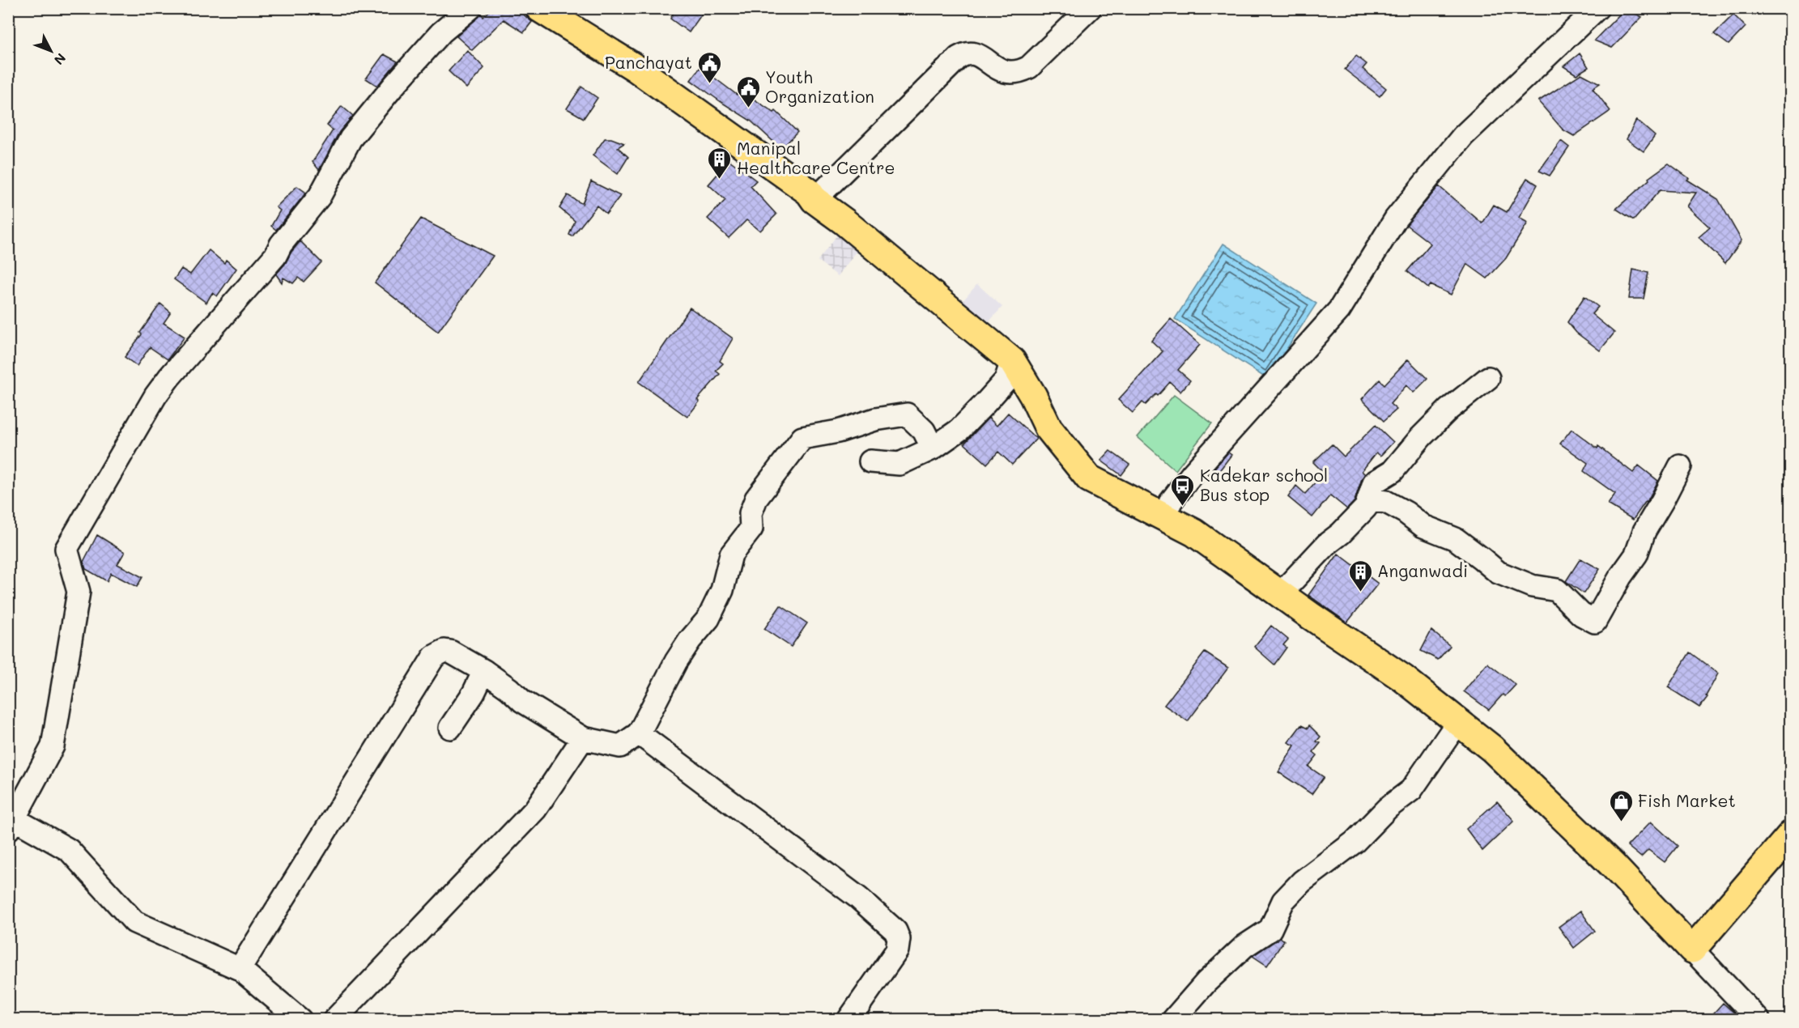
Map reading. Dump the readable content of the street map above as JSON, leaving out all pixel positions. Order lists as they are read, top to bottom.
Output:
{
  "places": {
    "public building": ["Panchayat", "Youth Organization"],
    "building": ["Manipal Healthcare Centre", "Anganwadi"],
    "bus stop": ["Kadekar school Bus stop"],
    "shop": ["Fish Market"]
  },
  "north": "bottom right"
}
